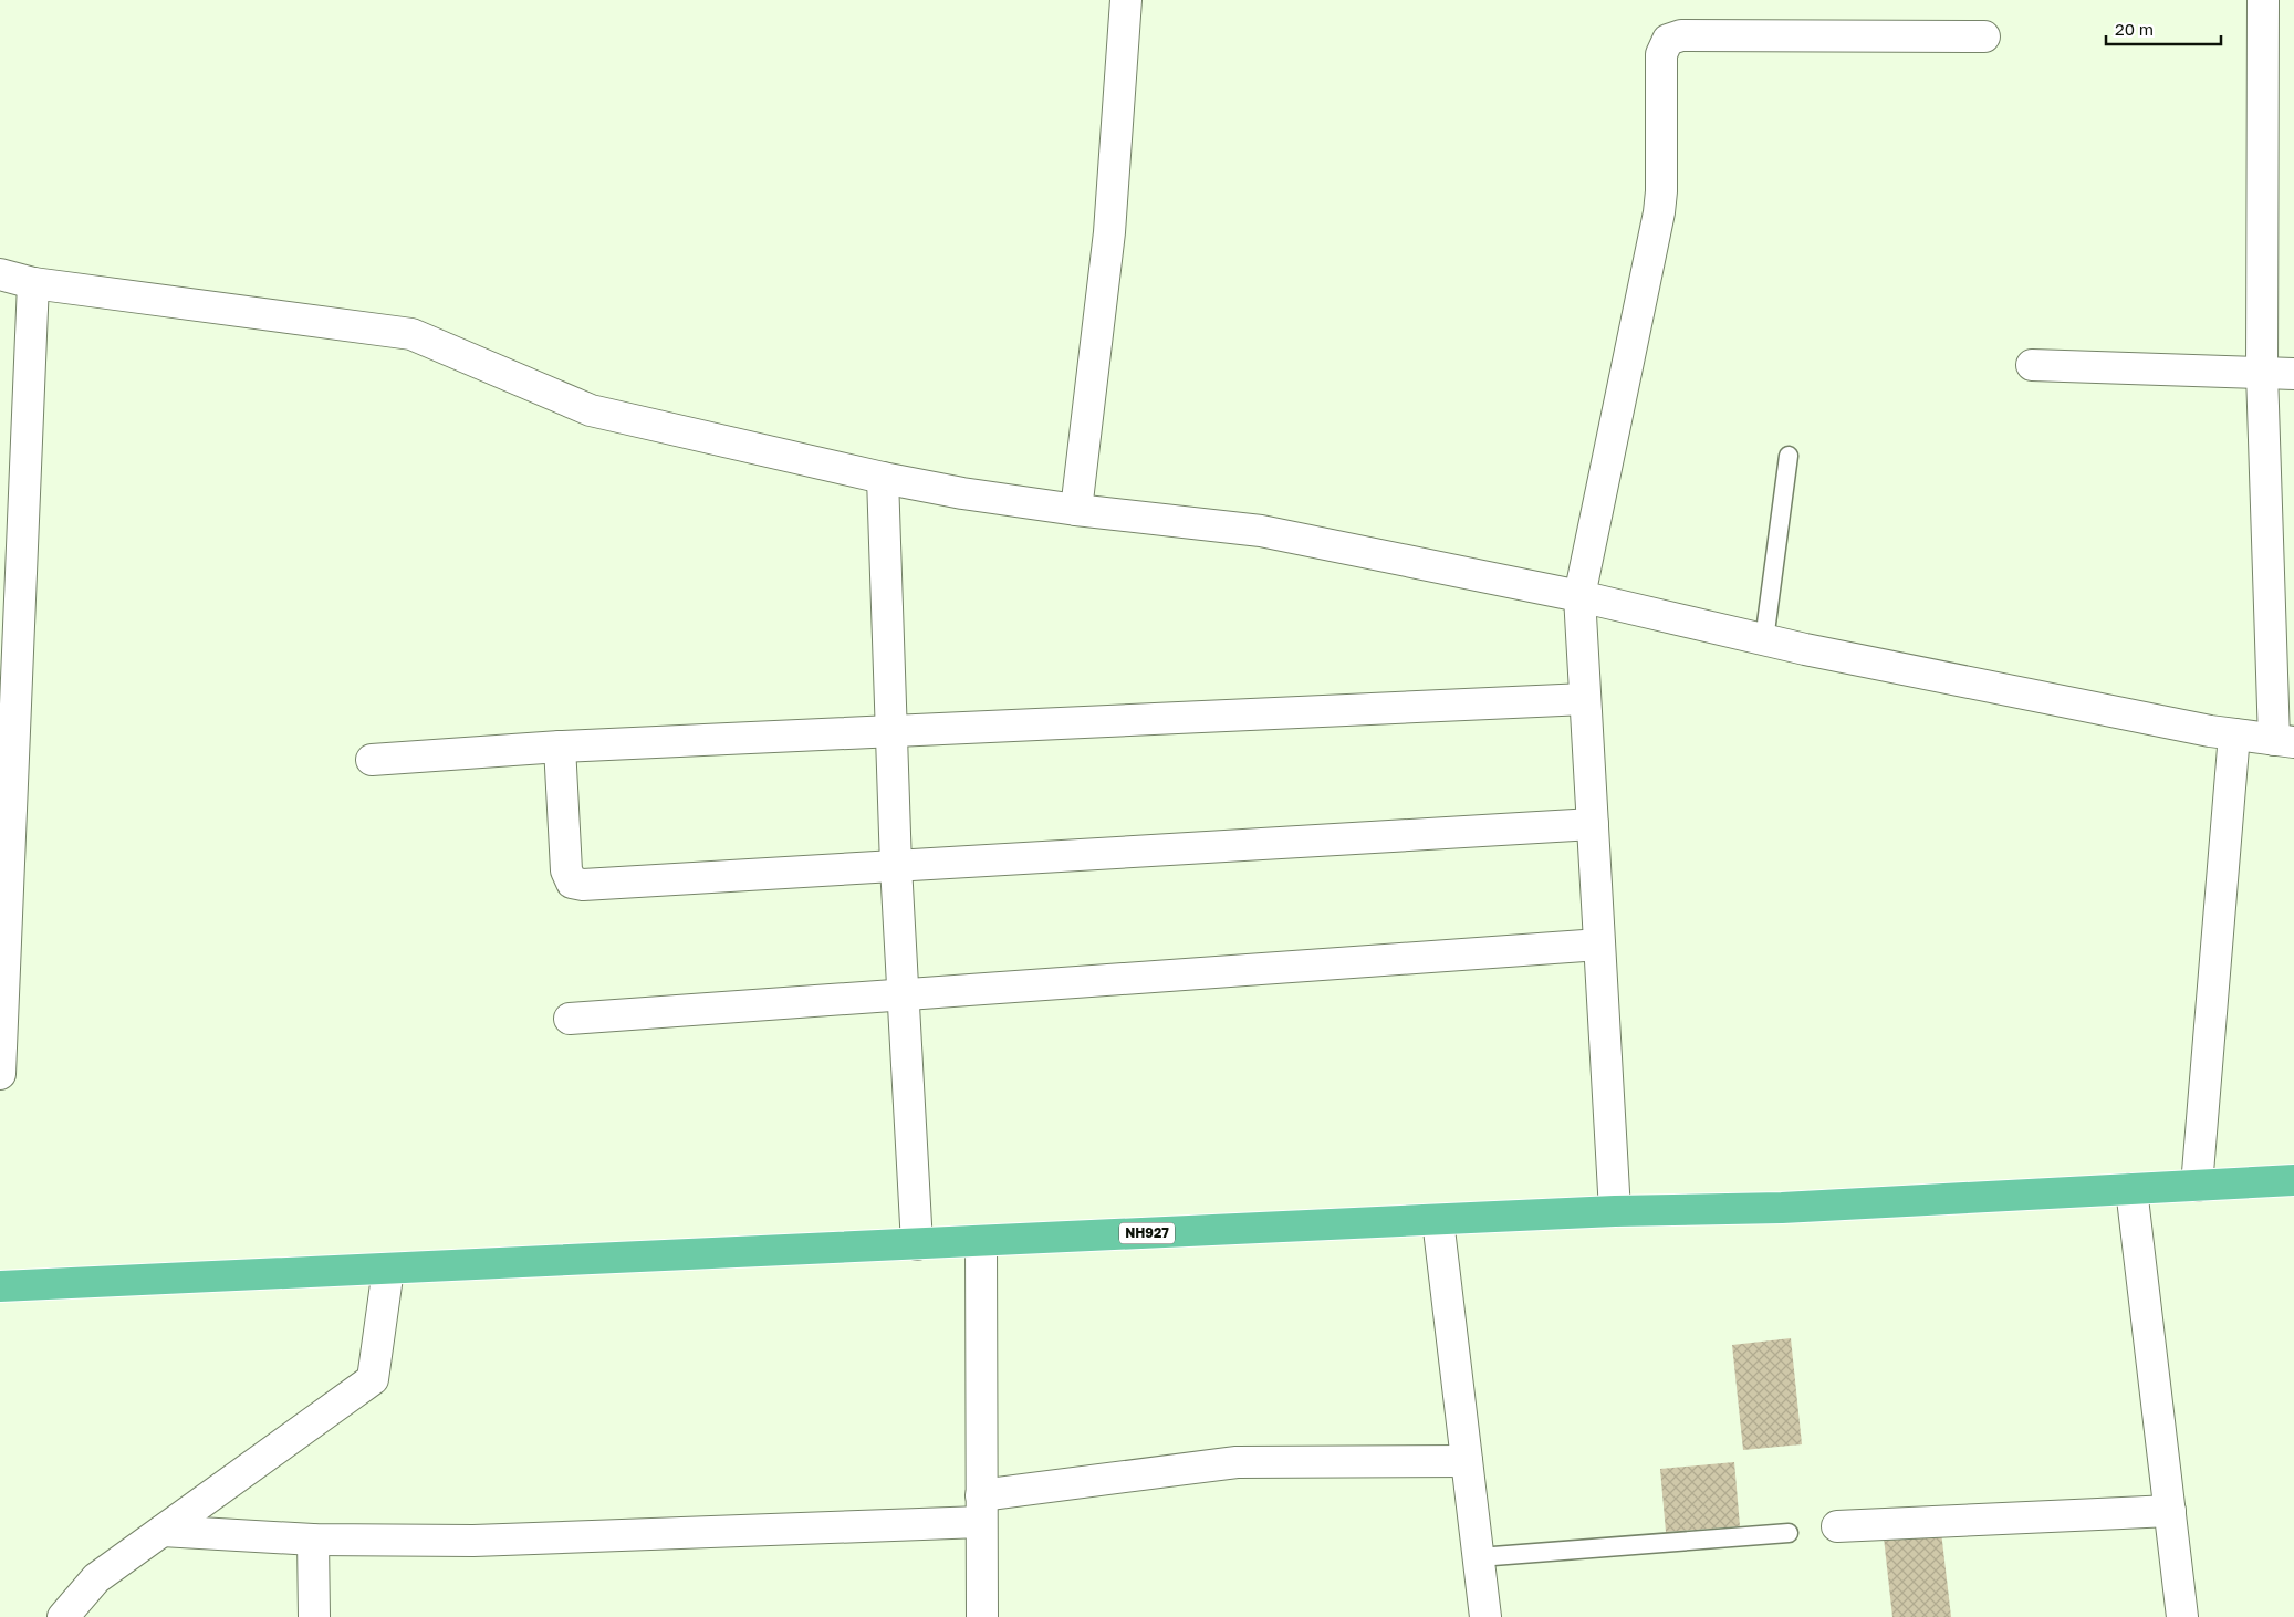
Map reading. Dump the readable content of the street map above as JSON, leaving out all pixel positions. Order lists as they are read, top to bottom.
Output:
{
  "streets": {
    "highway": ["NH927"]
  },
  "scale_bar": "20 m"
}
